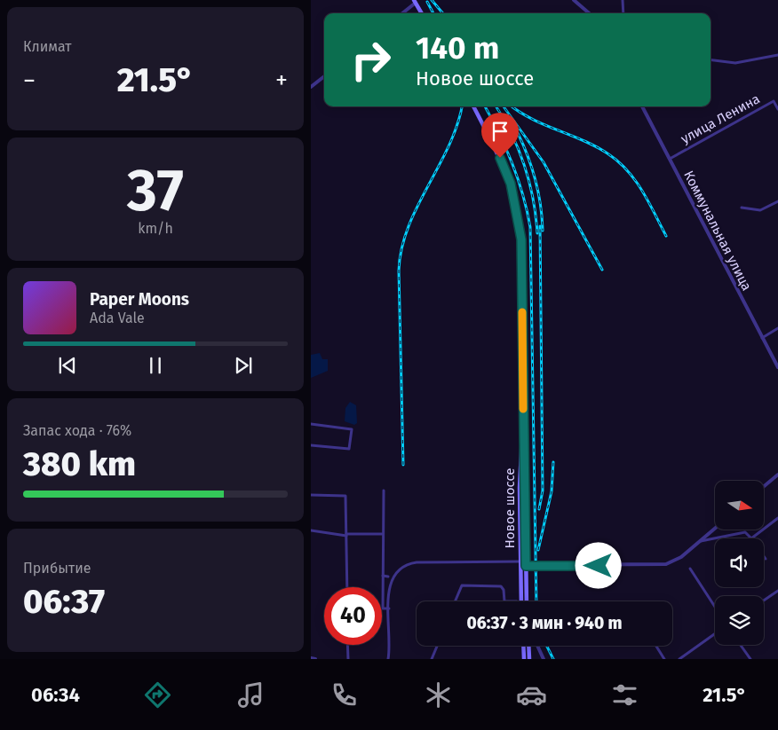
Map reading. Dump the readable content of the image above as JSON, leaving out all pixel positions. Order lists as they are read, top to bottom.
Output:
{
  "streets": {
    "main road": ["Новое шоссе"],
    "street": ["улица Ленина", "Коммунальная улица"]
  },
  "crossings": [
    ["улица Ленина", "Коммунальная улица"]
  ],
  "north": "right",
  "page": {
    "tile": [
      "Климат",
      ["37", "km/h"],
      ["Запас хода · 76%", "380 km"],
      ["Прибытие", "06:37"]
    ],
    "turn": ["140 m", "Новое шоссе"],
    "heat": ["−", "21.5°", "+"],
    "song": ["Paper Moons", "Ada Vale"],
    "limit": "40",
    "trip": "06:37 · 3 мин · 940 m",
    "tabs": ["06:34", "21.5°"]
  }
}
